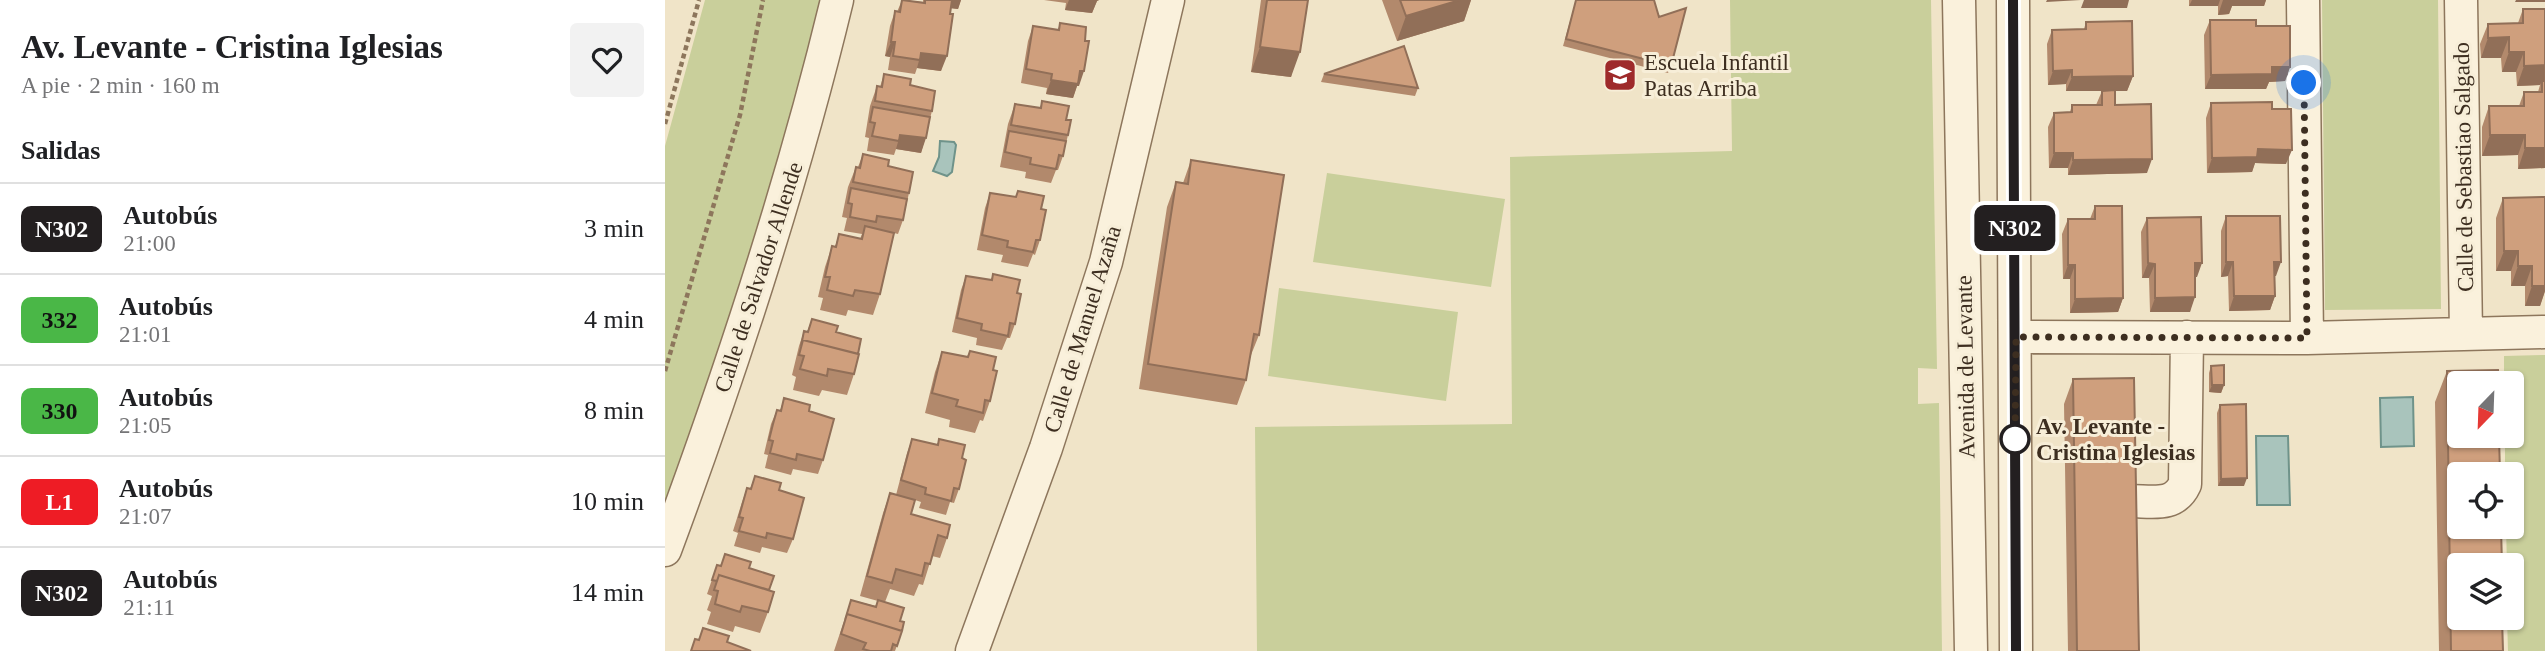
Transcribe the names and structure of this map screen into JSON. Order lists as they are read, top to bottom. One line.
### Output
{"streets":{"street":["Calle de Sebastiao Salgado","Calle de Salvador Allende","Calle de Manuel Azaña","Avenida de Levante"]},"places":{"school or university":["Escuela Infantil Patas Arriba"],"other":["Av. Levante - Cristina Iglesias"]},"lines":["bus line N302"],"north":"bottom left","page":{"heading":[["Av. Levante - Cristina Iglesias","A pie · 2 min · 160 m"],"Salidas"],"on_map":"N302","list":[{"mark":"N302","name":"Autobús","note":"21:00","value":"3 min"},{"mark":"332","name":"Autobús","note":"21:01","value":"4 min"},{"mark":"330","name":"Autobús","note":"21:05","value":"8 min"},{"mark":"L1","name":"Autobús","note":"21:07","value":"10 min"},{"mark":"N302","name":"Autobús","note":"21:11","value":"14 min"}]}}
